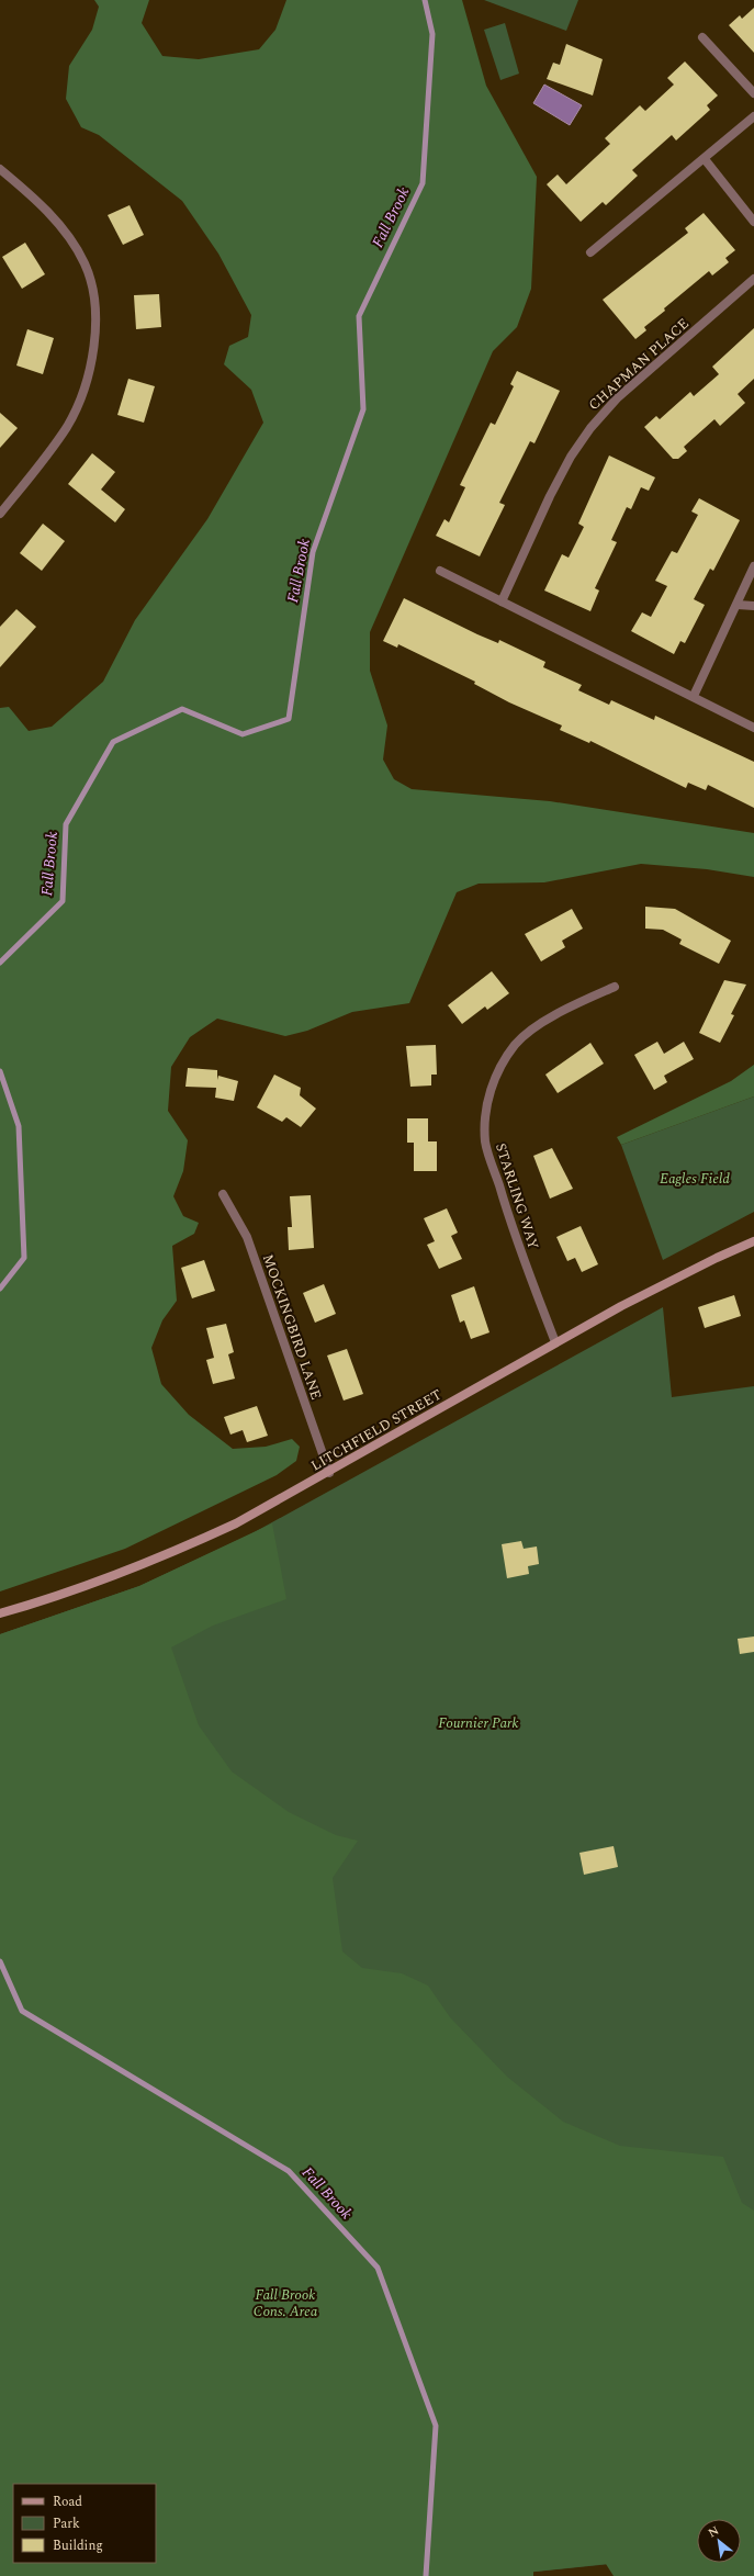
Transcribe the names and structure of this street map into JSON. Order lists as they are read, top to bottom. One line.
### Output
{"streets":{"main road":["LITCHFIELD STREET"],"street":["CHAPMAN PLACE","STARLING WAY","MOCKINGBIRD LANE"]},"crossings":[["STARLING WAY","LITCHFIELD STREET"],["MOCKINGBIRD LANE","LITCHFIELD STREET"]],"water":["Fall Brook"],"parks":["Eagles Field","Fournier Park","Fall Brook Cons. Area"],"legend":["Road","Park","Building"],"north":"top left"}
